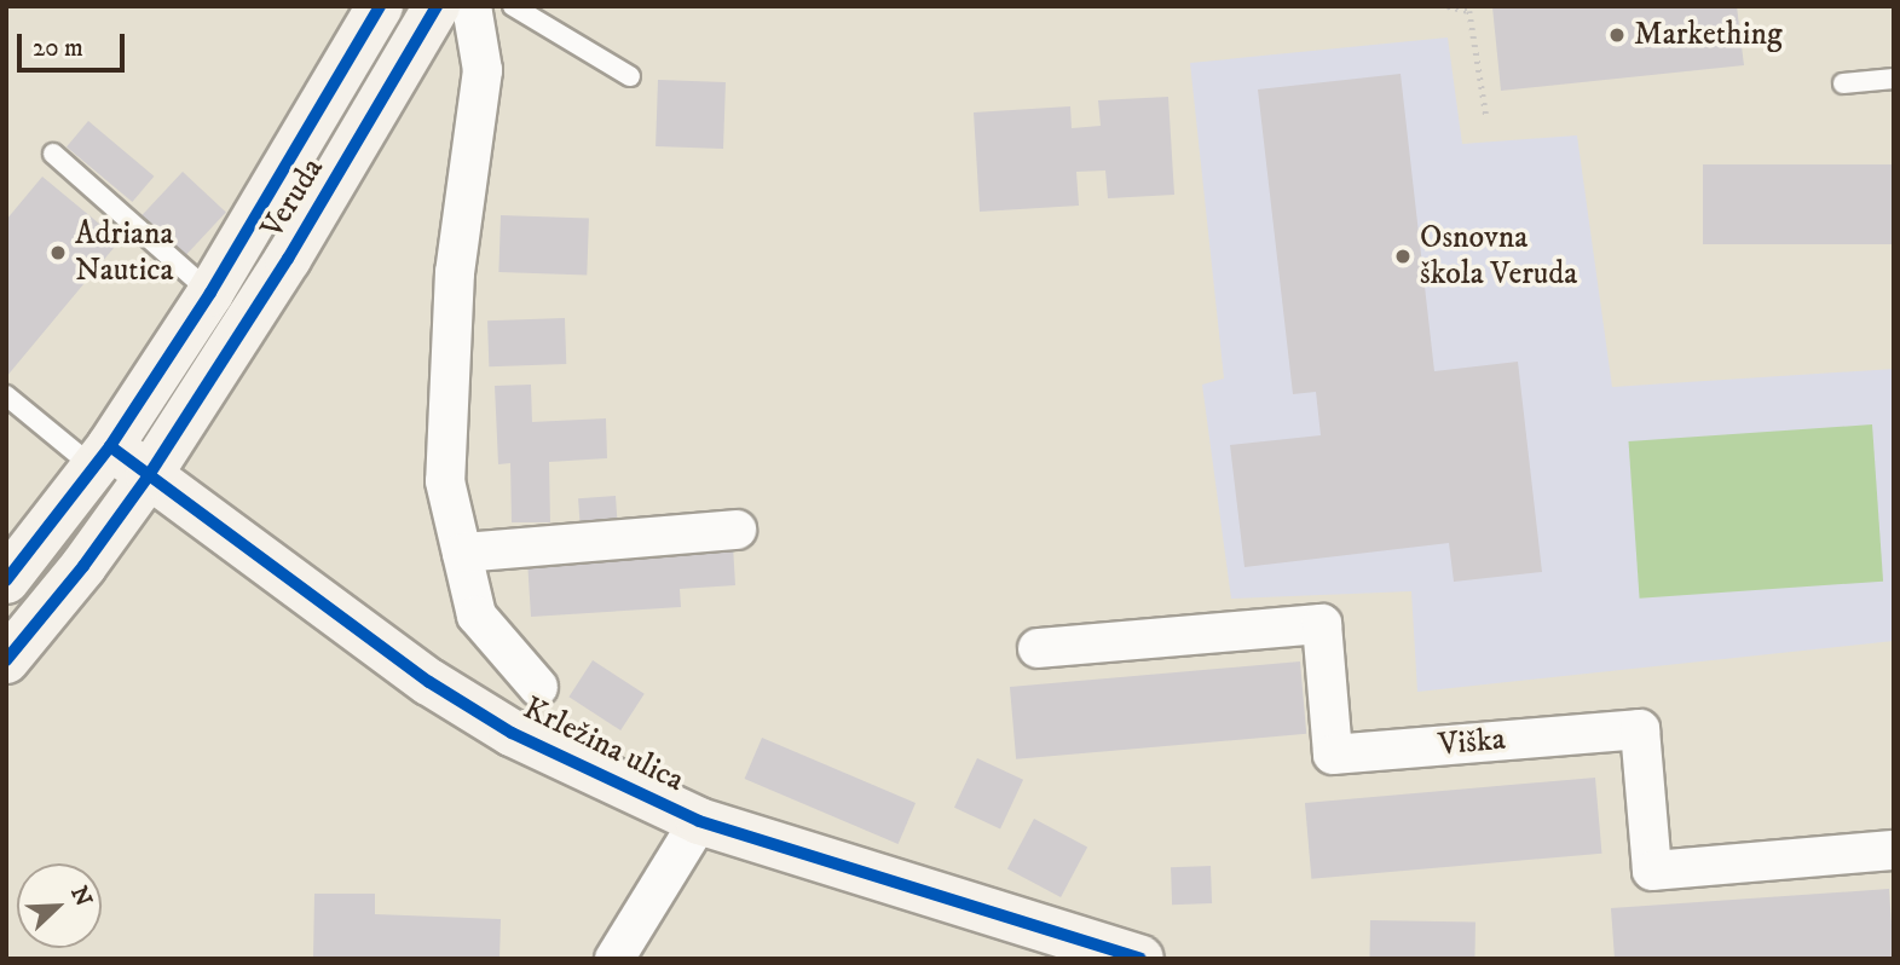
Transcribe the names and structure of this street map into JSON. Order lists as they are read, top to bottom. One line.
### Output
{"streets":{"main road":["Veruda","Krležina ulica"],"street":["Viška"]},"crossings":[["Veruda","Krležina ulica"]],"places":["Markething","Adriana Nautica","Osnovna škola Veruda"],"scale_bar":"20 m","north":"top right"}
